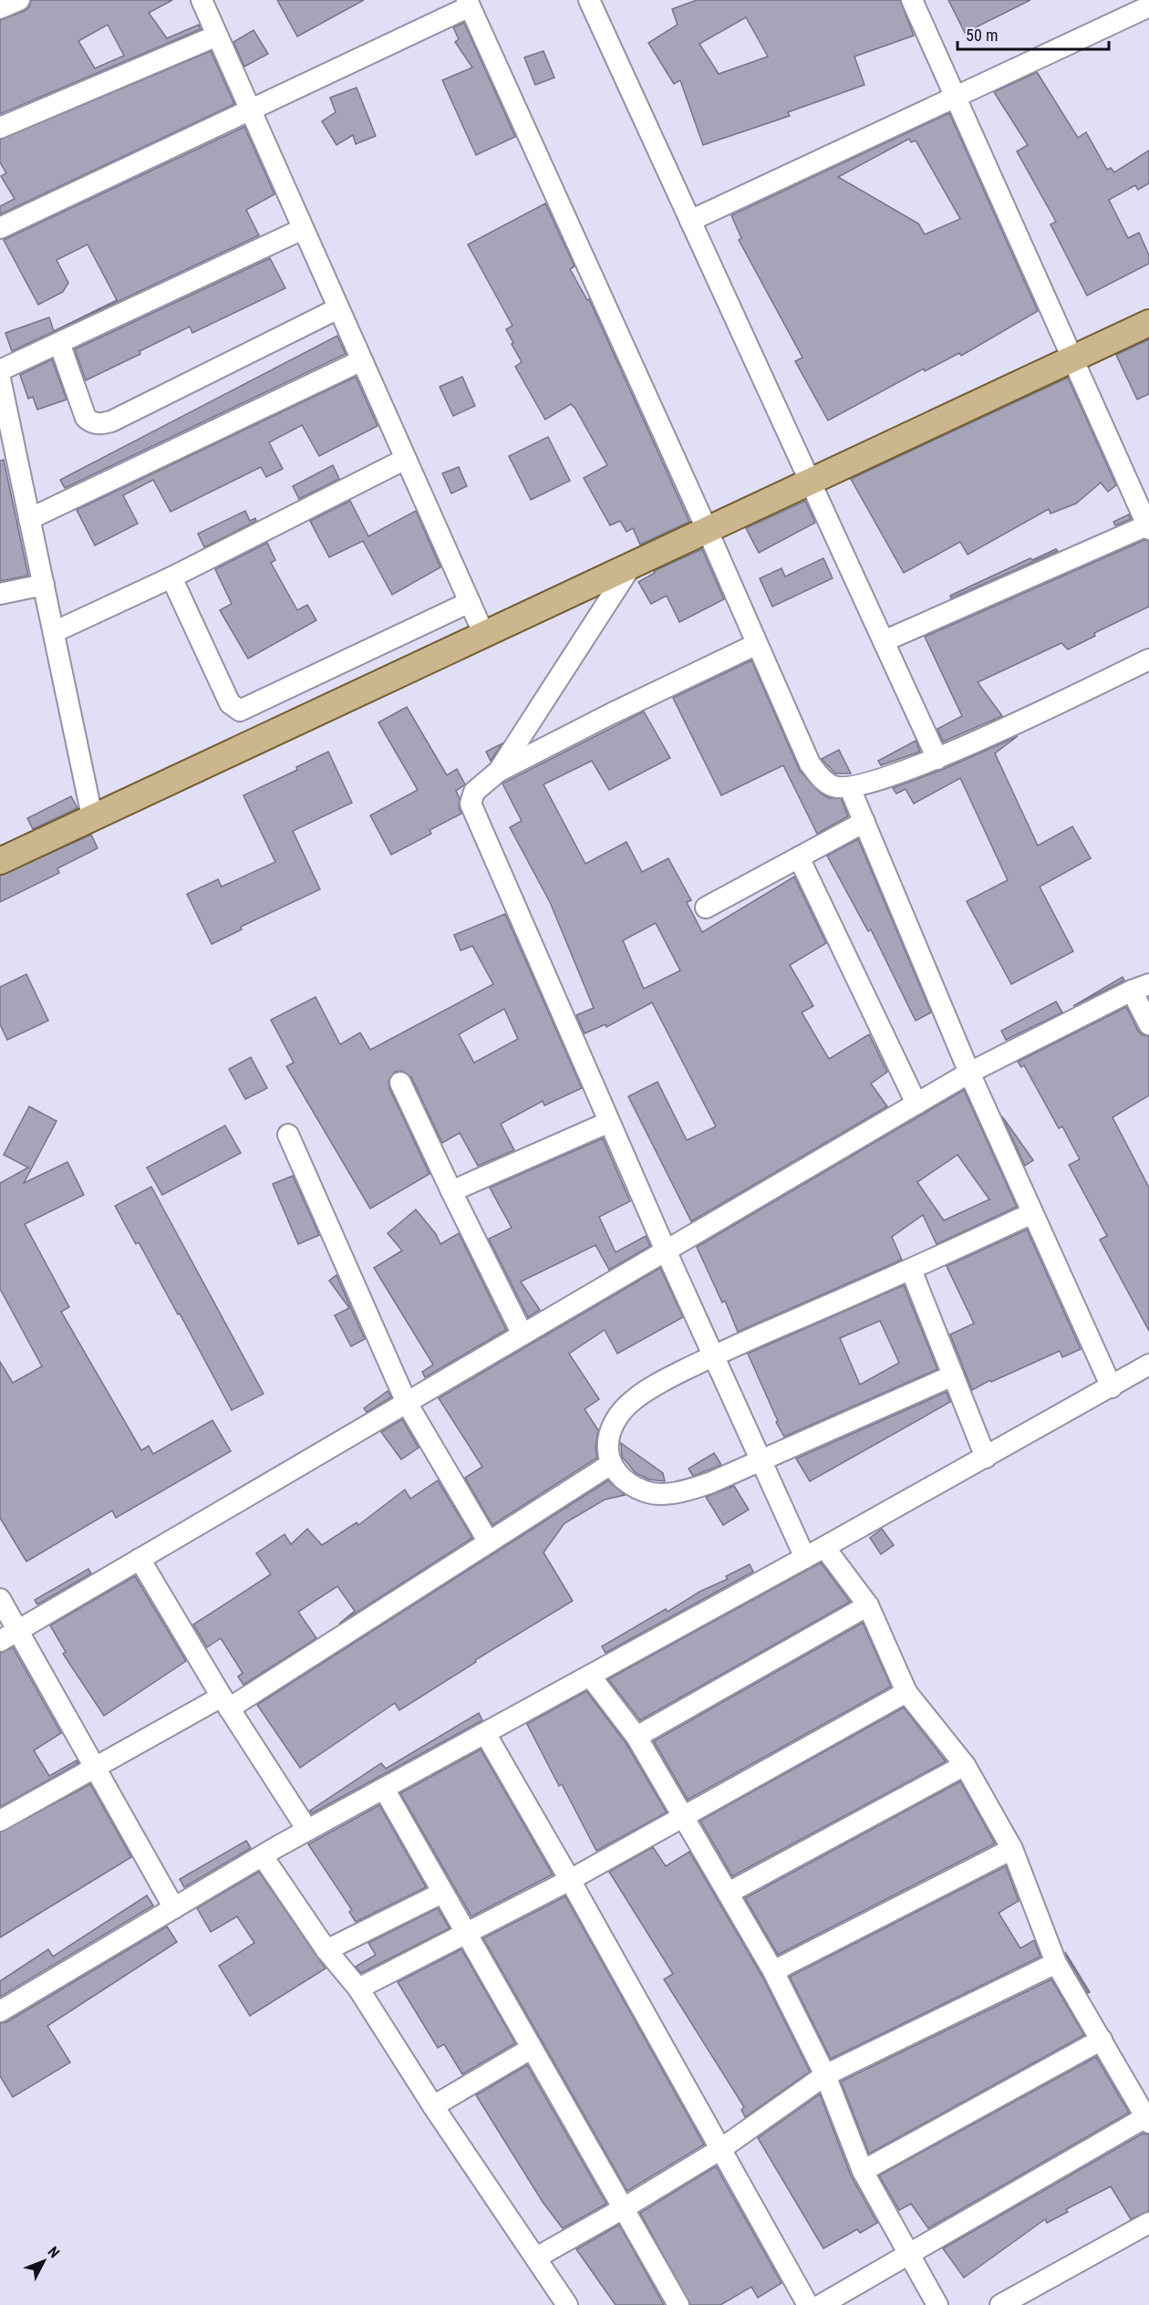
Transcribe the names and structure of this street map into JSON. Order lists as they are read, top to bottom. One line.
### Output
{"scale_bar":"50 m","north":"top right"}
